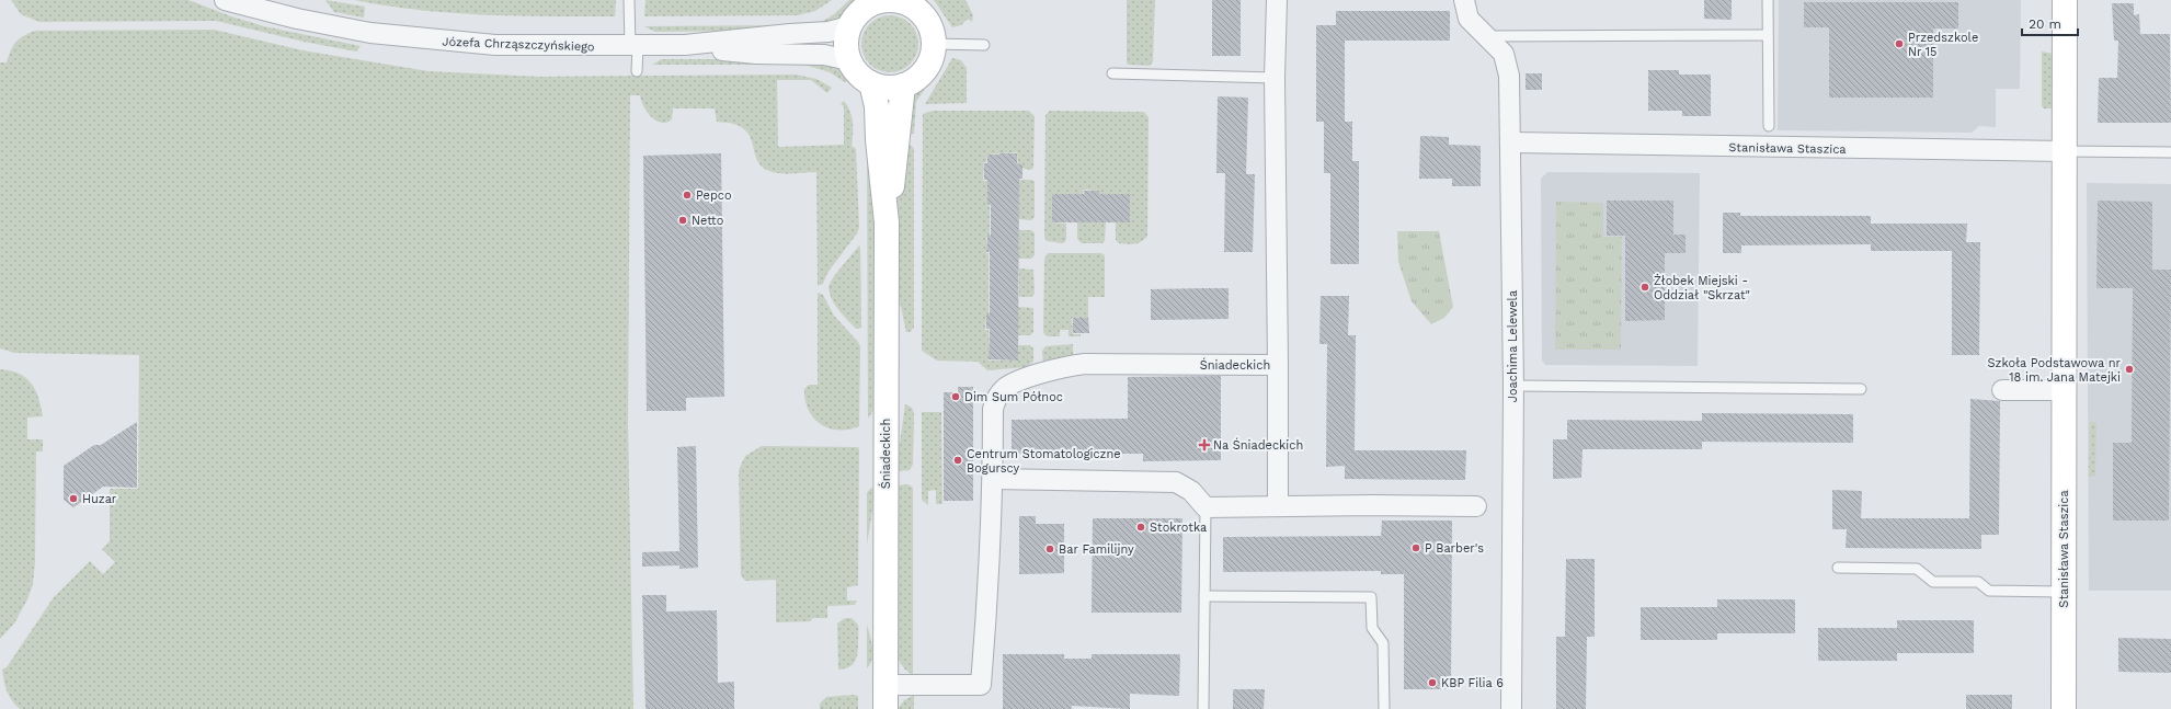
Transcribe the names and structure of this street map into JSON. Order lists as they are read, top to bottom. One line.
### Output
{"streets":{"street":["Józefa Chrząszczyńskiego","Stanisława Staszica","Joachima Lelewela","Śniadeckich"]},"crossings":[["Józefa Chrząszczyńskiego","Śniadeckich"],["Stanisława Staszica","Joachima Lelewela"]],"places":{"other":["Przedszkole Nr 15","Pepco","Netto","Żłobek Miejski - Oddział \"Skrzat\"","Szkoła Podstawowa nr 18 im. Jana Matejki","Dim Sum Północ","Centrum Stomatologiczne Bogurscy","Huzar","Stokrotka","P Barber's","Bar Familijny","KBP Filia 6"],"health":["Na Śniadeckich"]},"scale_bar":"20 m"}
